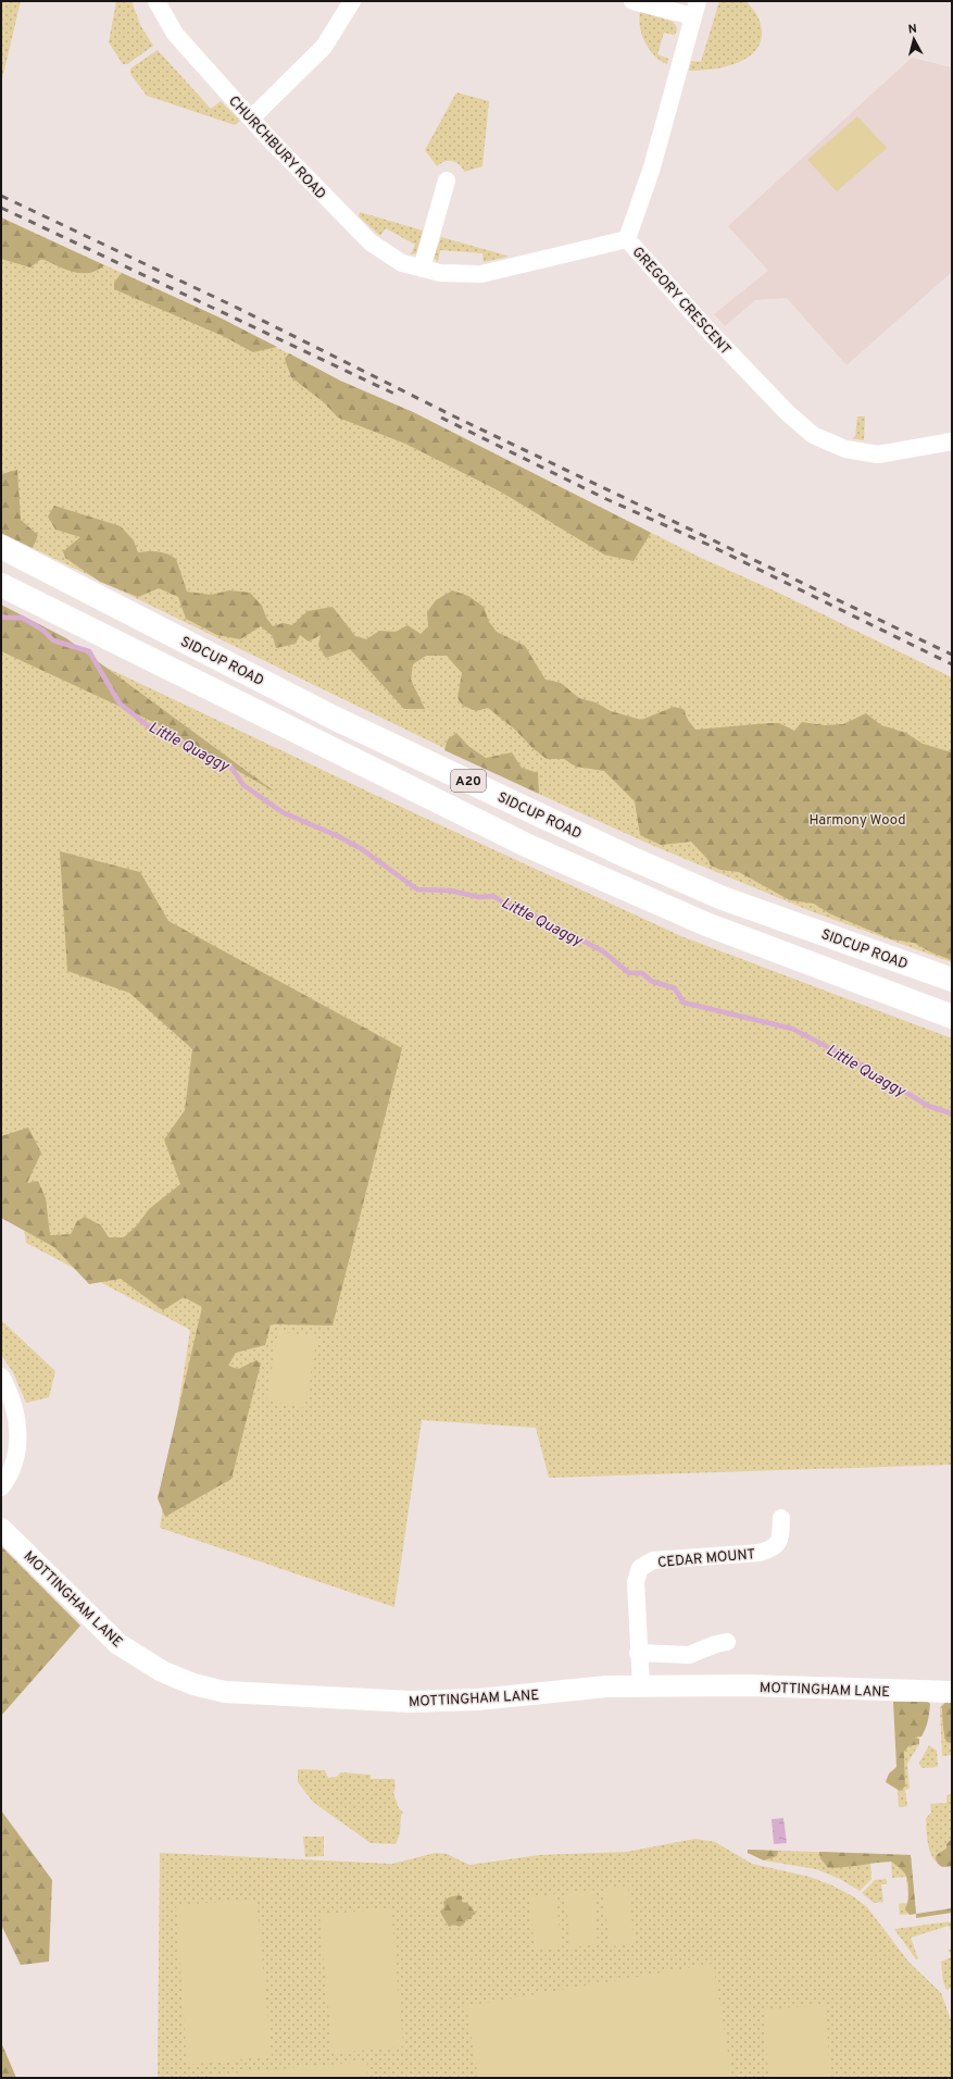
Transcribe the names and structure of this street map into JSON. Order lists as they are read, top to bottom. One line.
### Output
{"streets":{"highway":["SIDCUP ROAD","A20"],"street":["CHURCHBURY ROAD","GREGORY CRESCENT","CEDAR MOUNT","MOTTINGHAM LANE"]},"crossings":[["CHURCHBURY ROAD","GREGORY CRESCENT"],["CEDAR MOUNT","MOTTINGHAM LANE"]],"water":["Little Quaggy"],"parks":["Harmony Wood"],"north":"top"}
